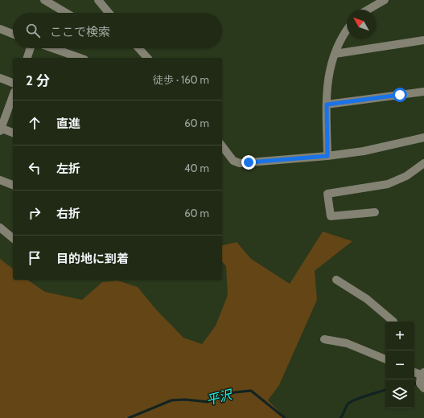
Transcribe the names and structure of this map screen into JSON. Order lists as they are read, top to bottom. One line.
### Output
{"water":["平沢"],"north":"top left","page":{"search":"ここで検索","heading":["2 分","徒歩 · 160 m"],"list":[["直進","60 m"],["左折","40 m"],["右折","60 m"],"目的地に到着"],"map_buttons":["+","−"]}}
